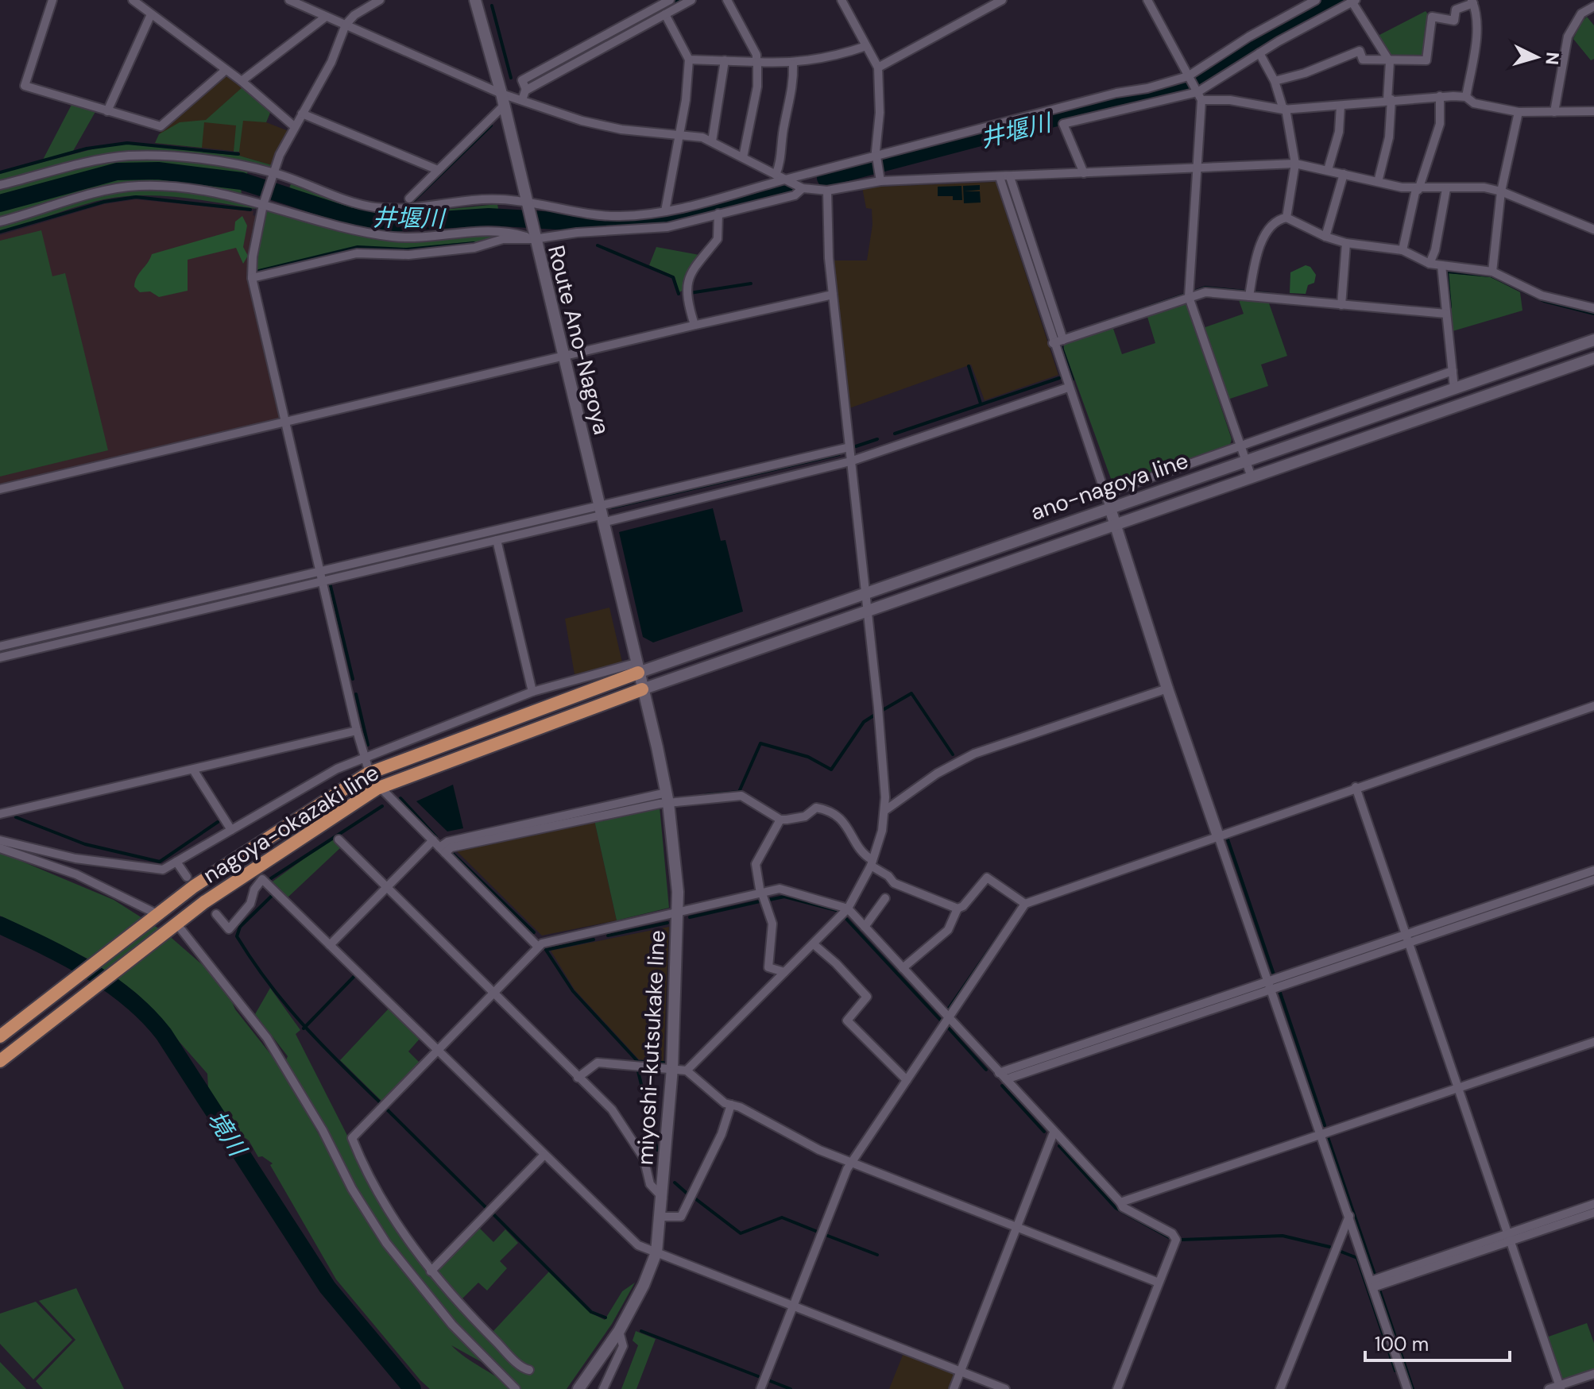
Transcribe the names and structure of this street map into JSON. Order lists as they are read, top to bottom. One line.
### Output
{"streets":{"main road":["Route Ano-Nagoya","ano-nagoya line","nagoya-okazaki line","miyoshi-kutsukake line"]},"crossings":[["Route Ano-Nagoya","ano-nagoya line"],["Route Ano-Nagoya","nagoya-okazaki line"],["Route Ano-Nagoya","miyoshi-kutsukake line"],["ano-nagoya line","nagoya-okazaki line"],["ano-nagoya line","miyoshi-kutsukake line"],["nagoya-okazaki line","miyoshi-kutsukake line"]],"water":["井堰川","境川"],"scale_bar":"100 m","north":"right"}
